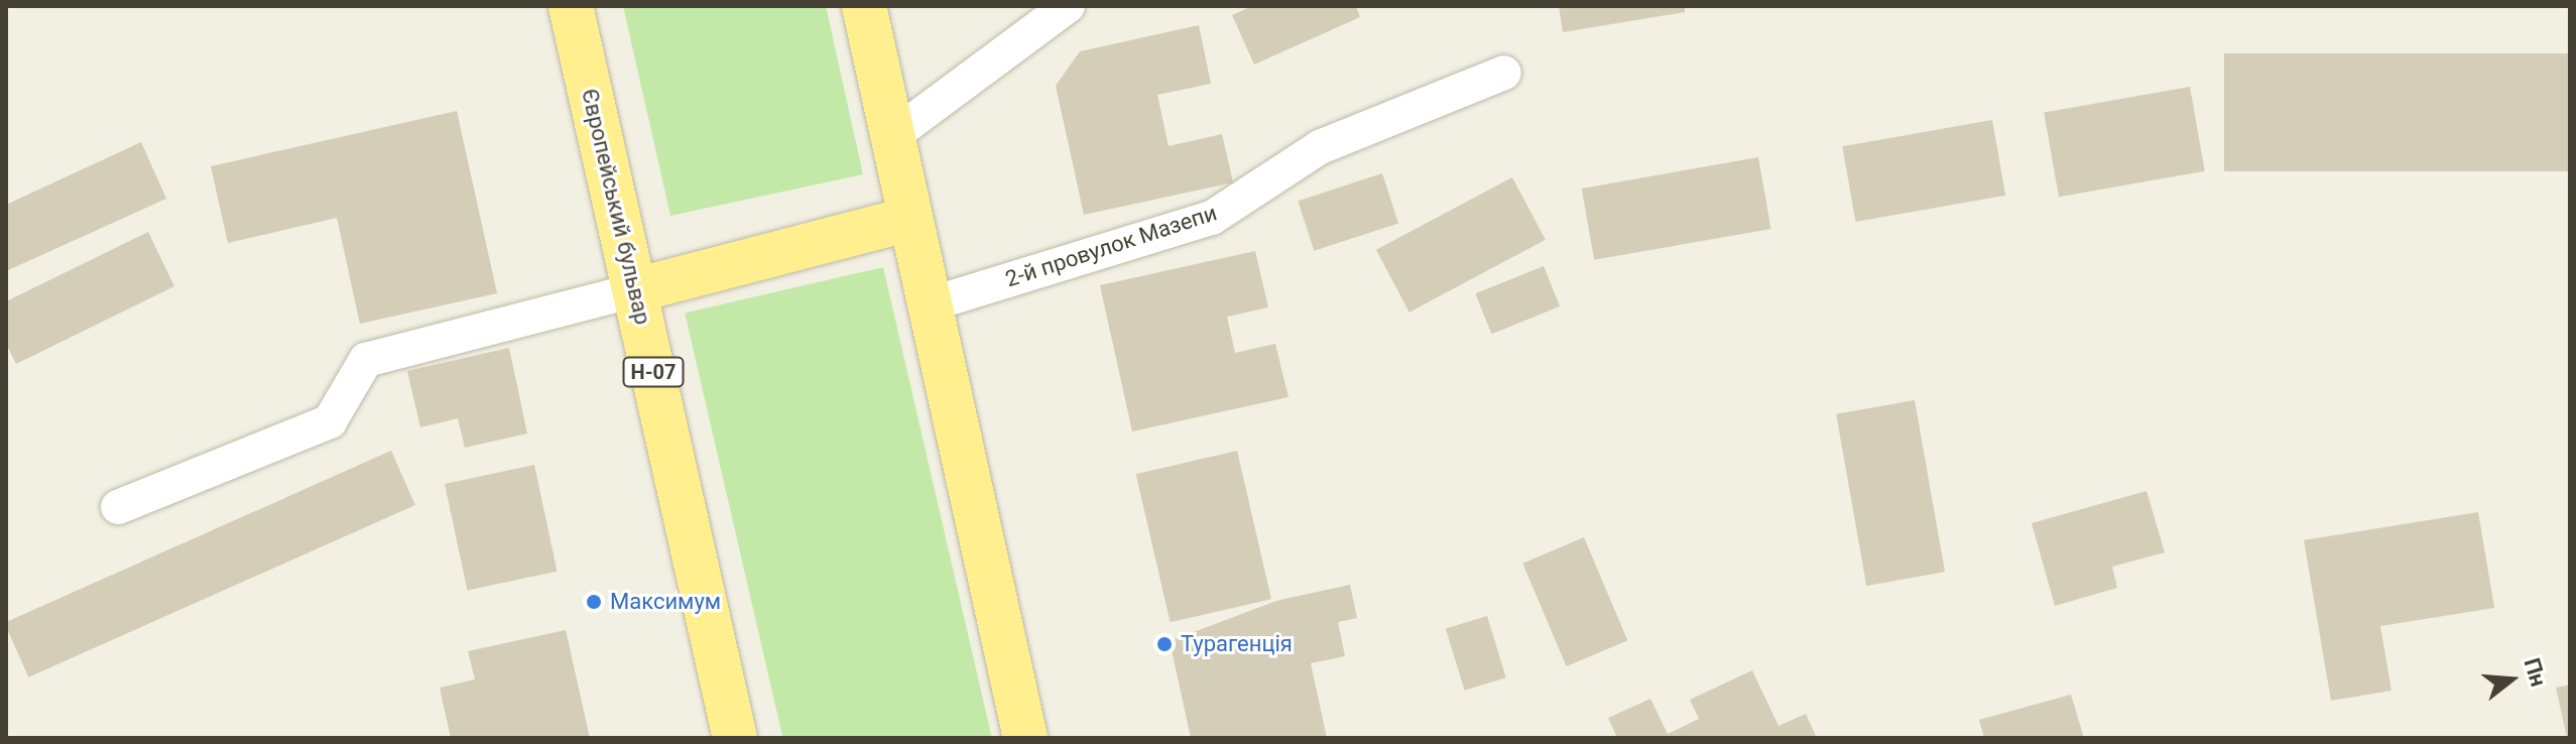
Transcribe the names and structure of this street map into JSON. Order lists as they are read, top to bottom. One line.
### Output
{"streets":{"main road":["Європейський бульвар","Н-07"],"lane":["2-й провулок Мазепи"]},"places":["Максимум","Турагенція"],"north":"right"}
